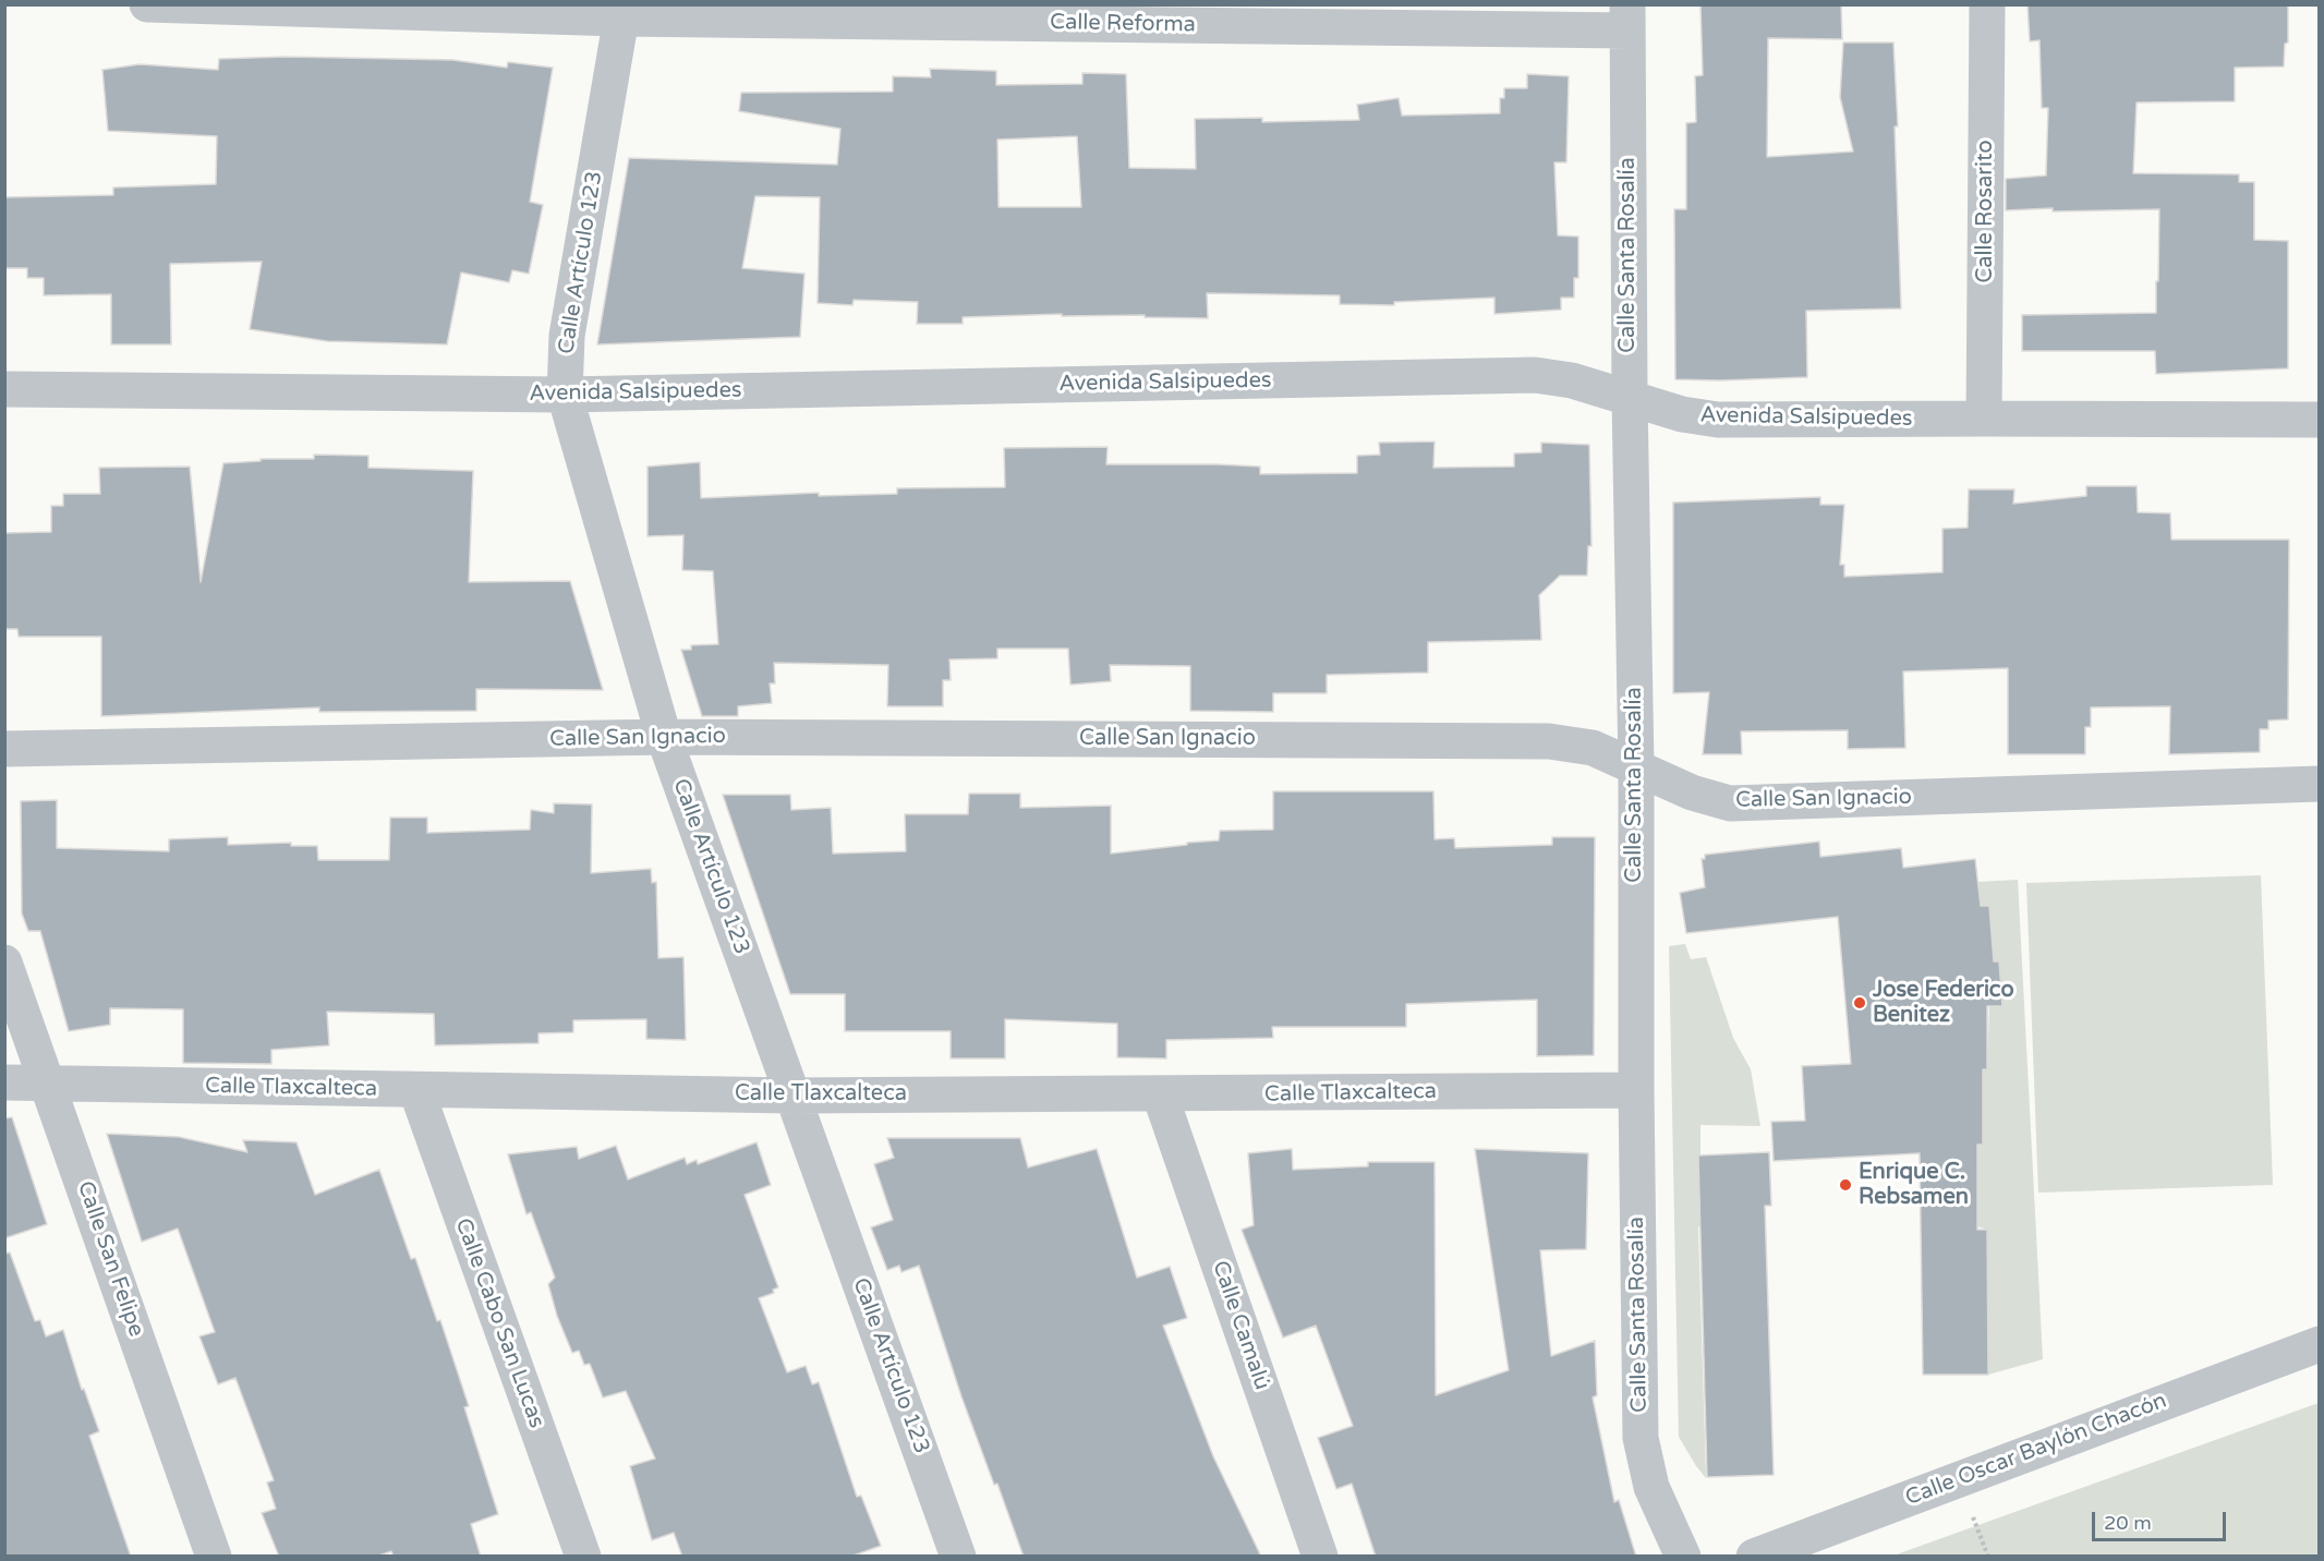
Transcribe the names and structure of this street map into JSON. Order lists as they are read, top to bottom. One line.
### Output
{"streets":{"street":["Calle Reforma","Calle Rosarito","Calle Santa Rosalía","Calle Artículo 123","Avenida Salsipuedes","Calle San Ignacio","Calle Tlaxcalteca","Calle San Felipe","Calle Cabo San Lucas","Calle Camalú","Calle Oscar Baylón Chacón"]},"crossings":[["Calle Reforma","Calle Santa Rosalía"],["Calle Reforma","Calle Artículo 123"],["Calle Rosarito","Avenida Salsipuedes"],["Calle Santa Rosalía","Avenida Salsipuedes"],["Calle Santa Rosalía","Calle San Ignacio"],["Calle Santa Rosalía","Calle Tlaxcalteca"],["Calle Artículo 123","Avenida Salsipuedes"],["Calle Artículo 123","Calle San Ignacio"],["Calle Artículo 123","Calle Tlaxcalteca"],["Calle Tlaxcalteca","Calle San Felipe"],["Calle Tlaxcalteca","Calle Cabo San Lucas"],["Calle Tlaxcalteca","Calle Camalú"]],"places":["Jose Federico Benitez","Enrique C. Rebsamen"],"scale_bar":"20 m"}
